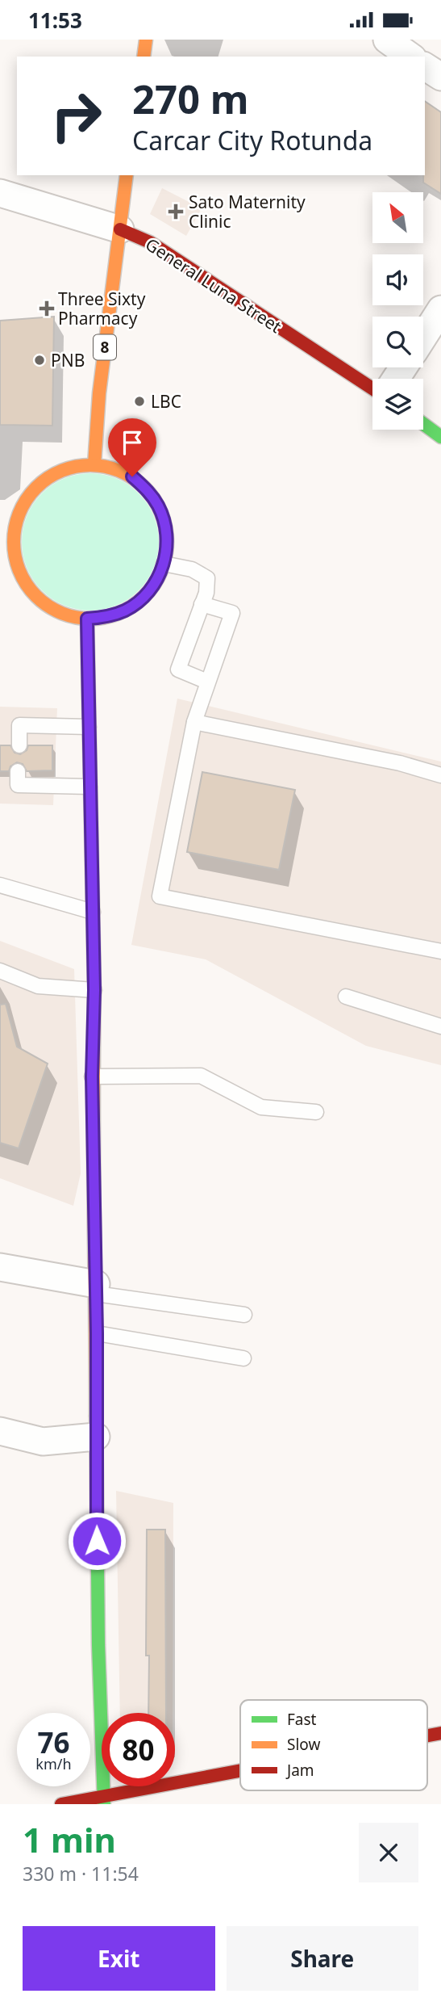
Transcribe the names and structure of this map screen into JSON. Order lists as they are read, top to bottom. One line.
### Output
{"streets":{"main road":["General Luna Street","8"]},"crossings":[["General Luna Street","8"]],"places":{"health":["Sato Maternity Clinic","Three Sixty Pharmacy"],"other":["PNB","LBC"]},"legend":["Fast","Slow","Jam"],"north":"top left","page":{"status":"11:53","turn":["270 m","Carcar City Rotunda"],"speed":"76 km/h","limit":"80","heading":["1 min","330 m · 11:54"],"buttons":["Exit","Share"]}}
